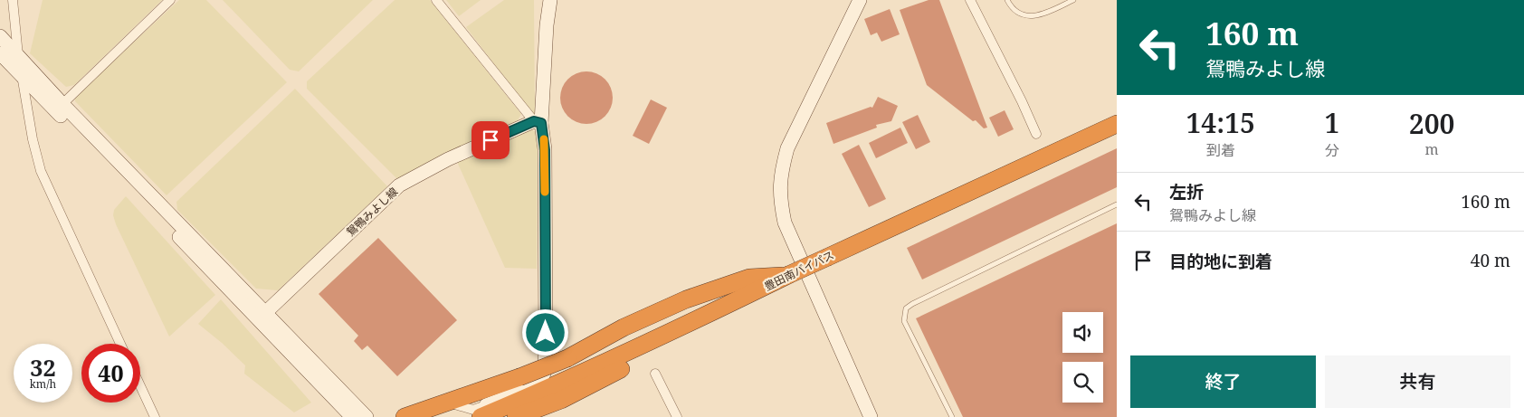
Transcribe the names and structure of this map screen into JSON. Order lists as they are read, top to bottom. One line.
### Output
{"streets":{"highway":["豊田南バイパス"],"street":["鴛鴨みよし線"]},"page":{"turn":["160 m","鴛鴨みよし線"],"eta":["14:15","到着","1","分","200","m"],"list":[{"name":"左折","note":"鴛鴨みよし線","value":"160 m"},{"name":"目的地に到着","value":"40 m"}],"speed":"32 km/h","limit":"40","buttons":["終了","共有"]}}
